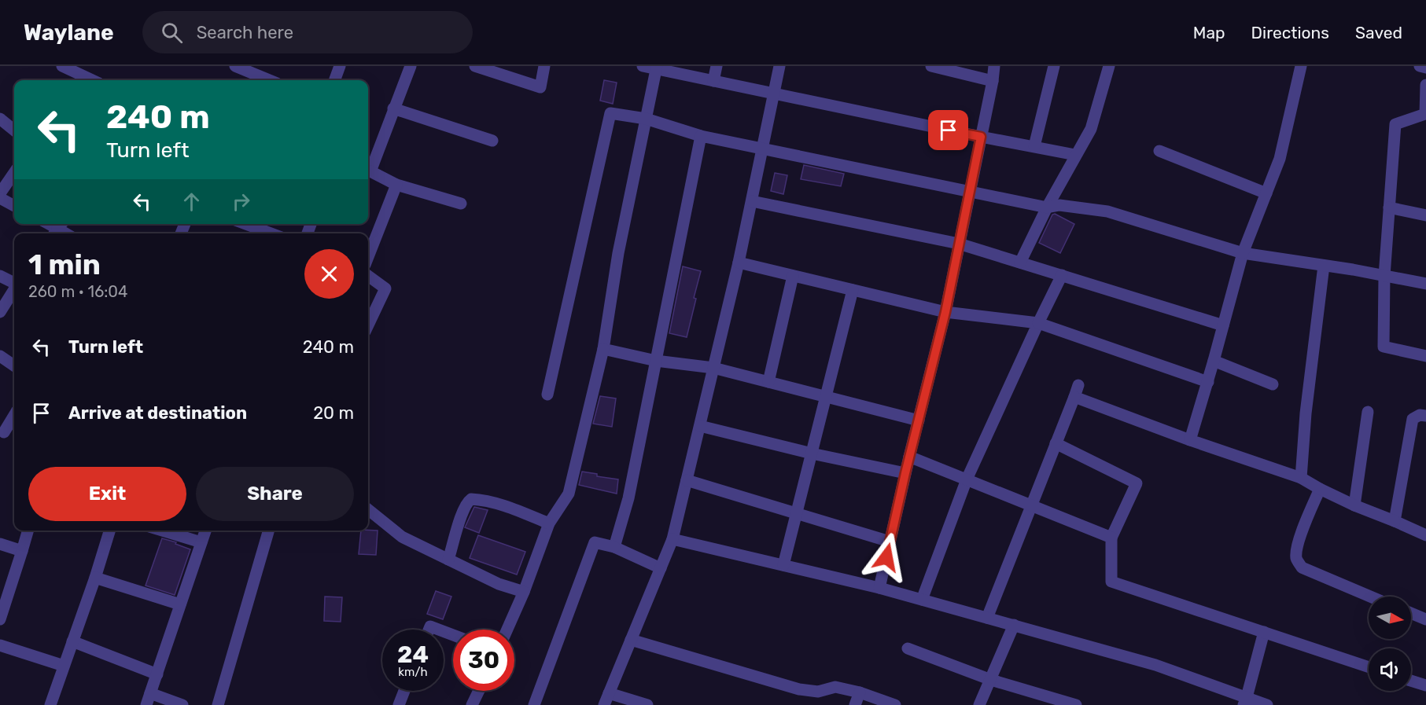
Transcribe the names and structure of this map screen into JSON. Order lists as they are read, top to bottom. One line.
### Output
{"north":"right","page":{"header":"Waylane","search":"Search here","nav":["Map","Directions","Saved"],"turn":["240 m","Turn left"],"heading":["1 min","260 m · 16:04"],"list":[{"name":"Turn left","value":"240 m"},{"name":"Arrive at destination","value":"20 m"}],"buttons":["Exit","Share"],"speed":"24 km/h","limit":"30"}}
